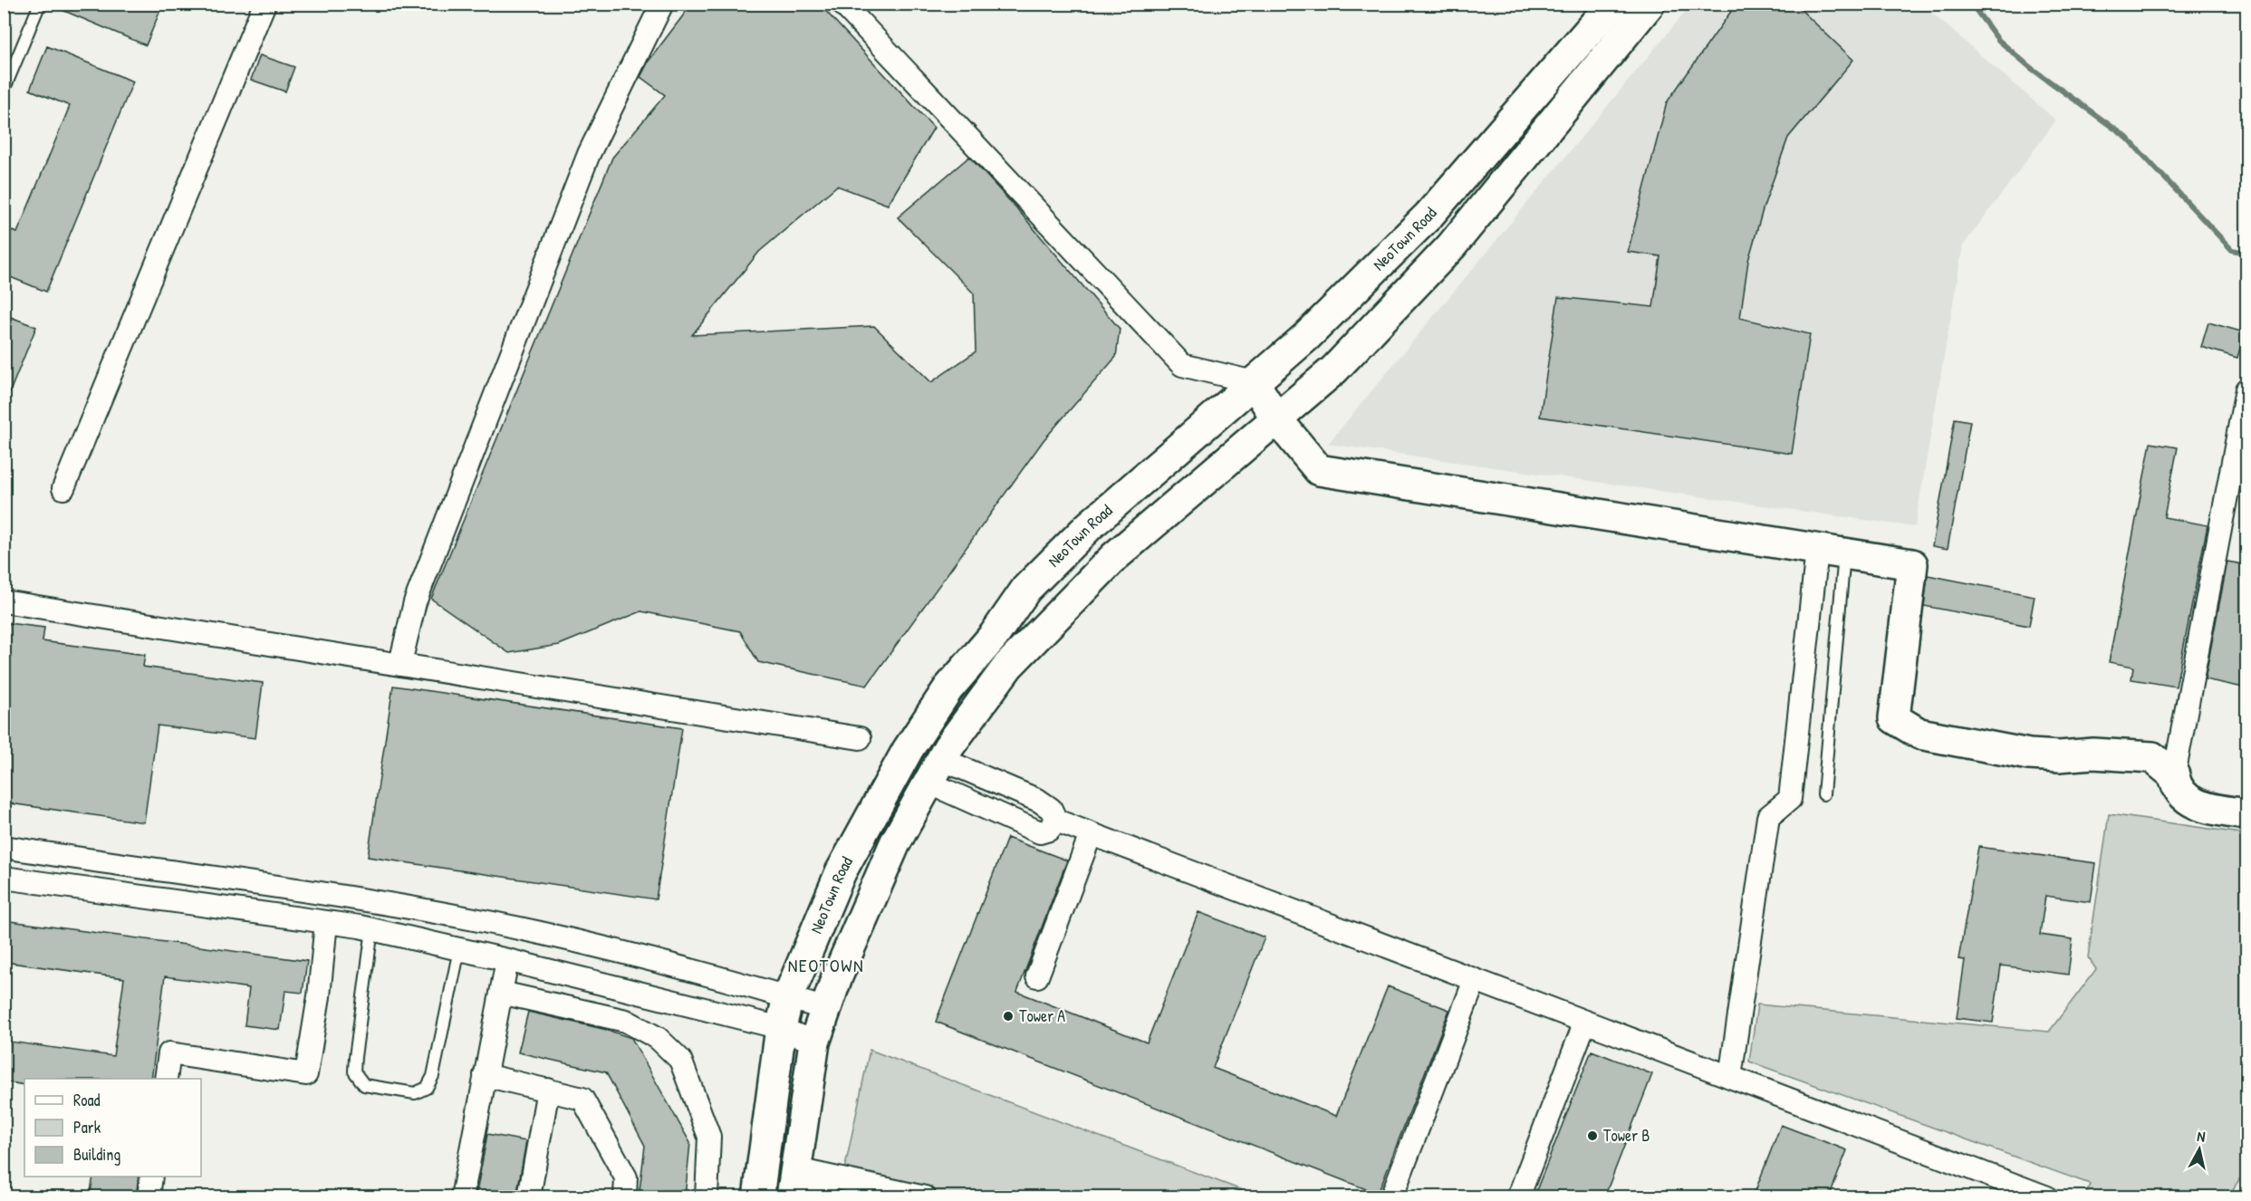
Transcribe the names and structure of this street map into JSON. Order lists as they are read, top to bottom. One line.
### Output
{"streets":{"street":["NeoTown Road"]},"districts":["NEOTOWN"],"places":["Tower A","Tower B"],"legend":["Road","Park","Building"],"north":"top"}
